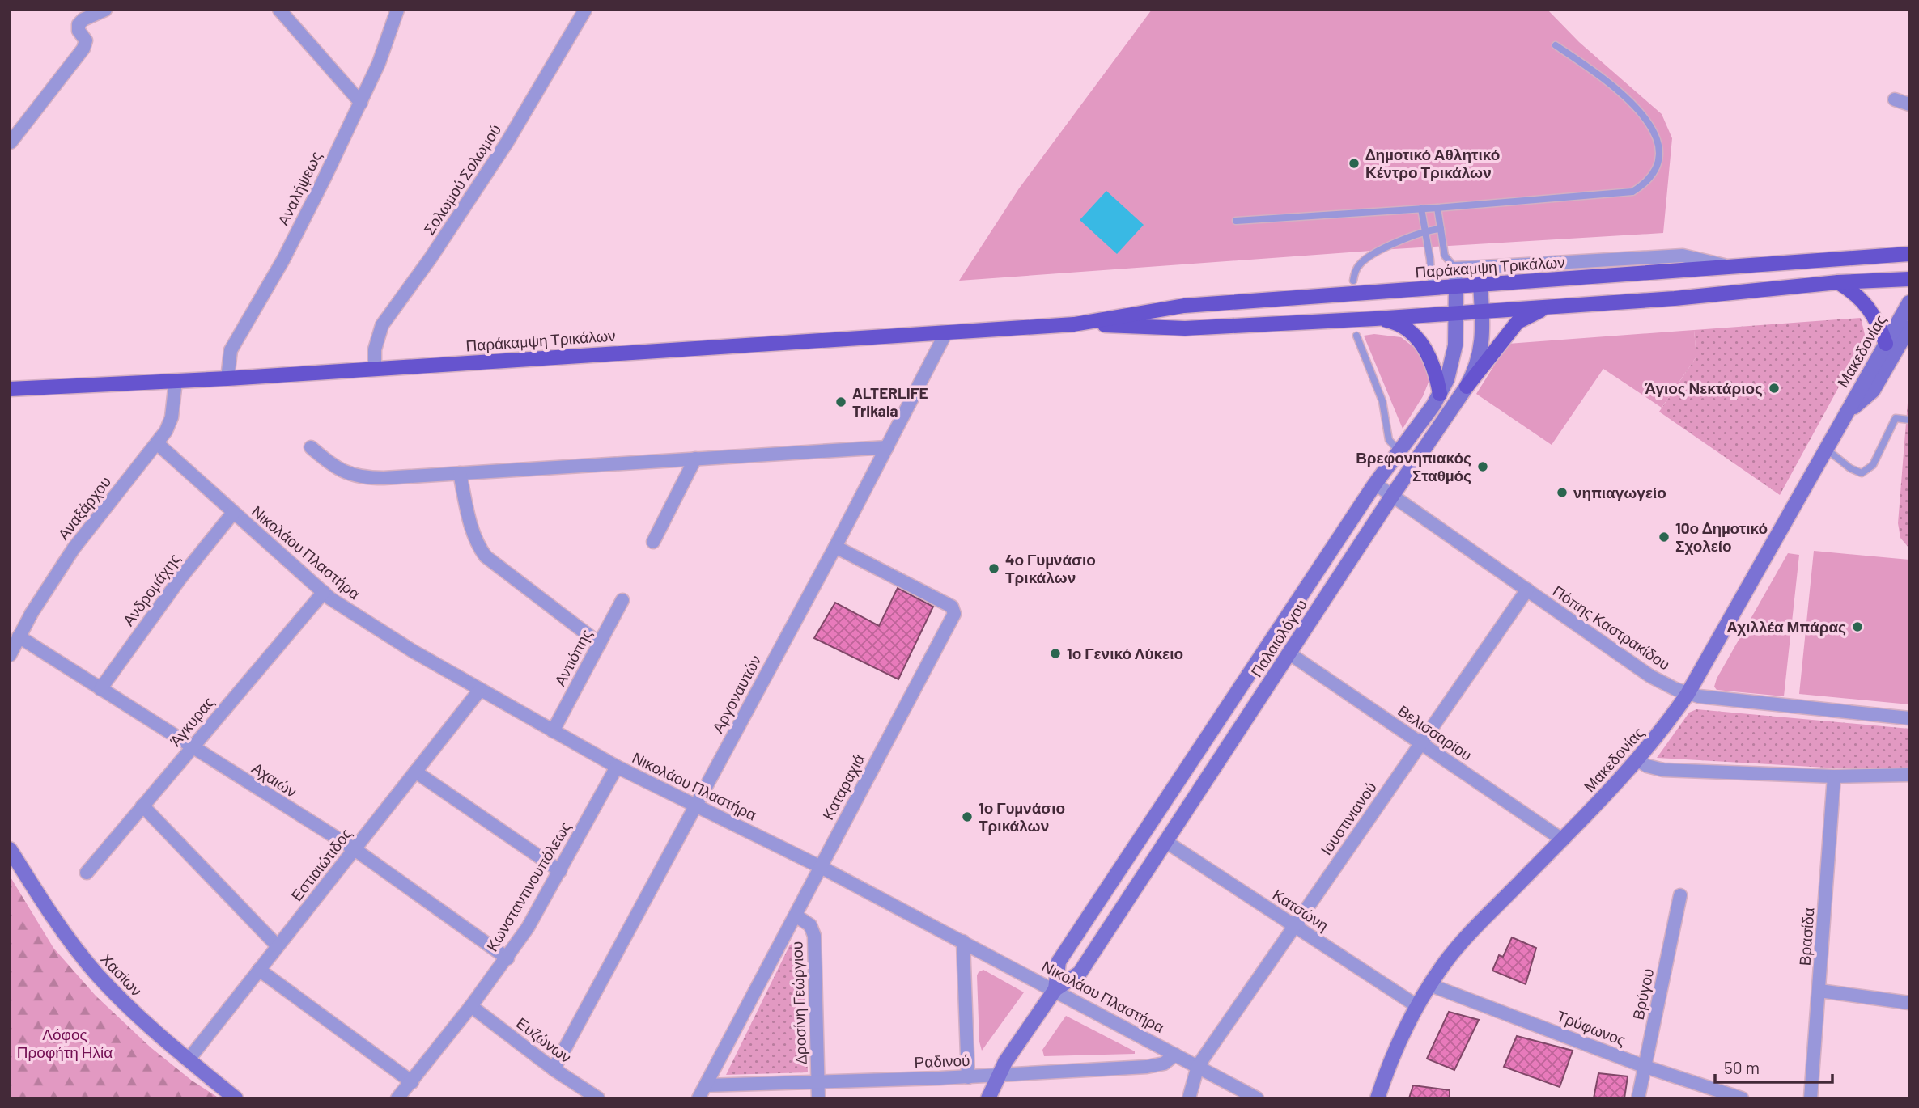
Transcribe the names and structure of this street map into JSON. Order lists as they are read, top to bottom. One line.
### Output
{"streets":{"main road":["Παράκαμψη Τρικάλων","Μακεδονίας","Παλαιολόγου","Χασίων"],"street":["Σολωμού Σολωμού","Αναλήψεως","Αναξάρχου","Νικολάου Πλαστήρα","Ανδρομάχης","Πόπης Καστρακίδου","Αντιόπης","Αργοναυτών","Άγκυρας","Βελισσαρίου","Αχαιών","Καταραχιά","Ιουστινιανού","Εστιαιώτιδος","Κωνσταντινουπόλεως","Κατσώνη","Βρασίδα","Βρύγου","Δροσίνη Γεώργιου","Τρύφωνος","Ευζώνων","Ραδινού"]},"crossings":[["Σολωμού Σολωμού","Παράκαμψη Τρικάλων"],["Αναλήψεως","Παράκαμψη Τρικάλων"],["Παράκαμψη Τρικάλων","Αναξάρχου"],["Παράκαμψη Τρικάλων","Παλαιολόγου"],["Παράκαμψη Τρικάλων","Αργοναυτών"],["Μακεδονίας","Πόπης Καστρακίδου"],["Μακεδονίας","Βελισσαρίου"],["Μακεδονίας","Κατσώνη"],["Μακεδονίας","Τρύφωνος"],["Αναξάρχου","Νικολάου Πλαστήρα"],["Αναξάρχου","Αχαιών"],["Νικολάου Πλαστήρα","Ανδρομάχης"],["Νικολάου Πλαστήρα","Παλαιολόγου"],["Νικολάου Πλαστήρα","Αντιόπης"],["Νικολάου Πλαστήρα","Αργοναυτών"],["Νικολάου Πλαστήρα","Άγκυρας"],["Νικολάου Πλαστήρα","Καταραχιά"],["Νικολάου Πλαστήρα","Ιουστινιανού"],["Νικολάου Πλαστήρα","Εστιαιώτιδος"],["Νικολάου Πλαστήρα","Κωνσταντινουπόλεως"],["Νικολάου Πλαστήρα","Ραδινού"],["Ανδρομάχης","Αχαιών"],["Πόπης Καστρακίδου","Παλαιολόγου"],["Πόπης Καστρακίδου","Ιουστινιανού"],["Παλαιολόγου","Βελισσαρίου"],["Παλαιολόγου","Κατσώνη"],["Παλαιολόγου","Ραδινού"],["Αργοναυτών","Καταραχιά"],["Αργοναυτών","Ευζώνων"],["Άγκυρας","Αχαιών"],["Βελισσαρίου","Ιουστινιανού"],["Αχαιών","Εστιαιώτιδος"],["Αχαιών","Κωνσταντινουπόλεως"],["Καταραχιά","Δροσίνη Γεώργιου"],["Καταραχιά","Ραδινού"],["Ιουστινιανού","Κατσώνη"],["Εστιαιώτιδος","Χασίων"],["Κωνσταντινουπόλεως","Ευζώνων"],["Βρύγου","Τρύφωνος"],["Δροσίνη Γεώργιου","Ραδινού"]],"parks":["Λόφος Προφήτη Ηλία"],"places":["Δημοτικό Αθλητικό Κέντρο Τρικάλων","Άγιος Νεκτάριος","ALTERLIFE Trikala","Βρεφονηπιακός Σταθμός","νηπιαγωγείο","10ο Δημοτικό Σχολείο","4ο Γυμνάσιο Τρικάλων","Αχιλλέα Μπάρας","1ο Γενικό Λύκειο","1ο Γυμνάσιο Τρικάλων"],"scale_bar":"50 m"}
